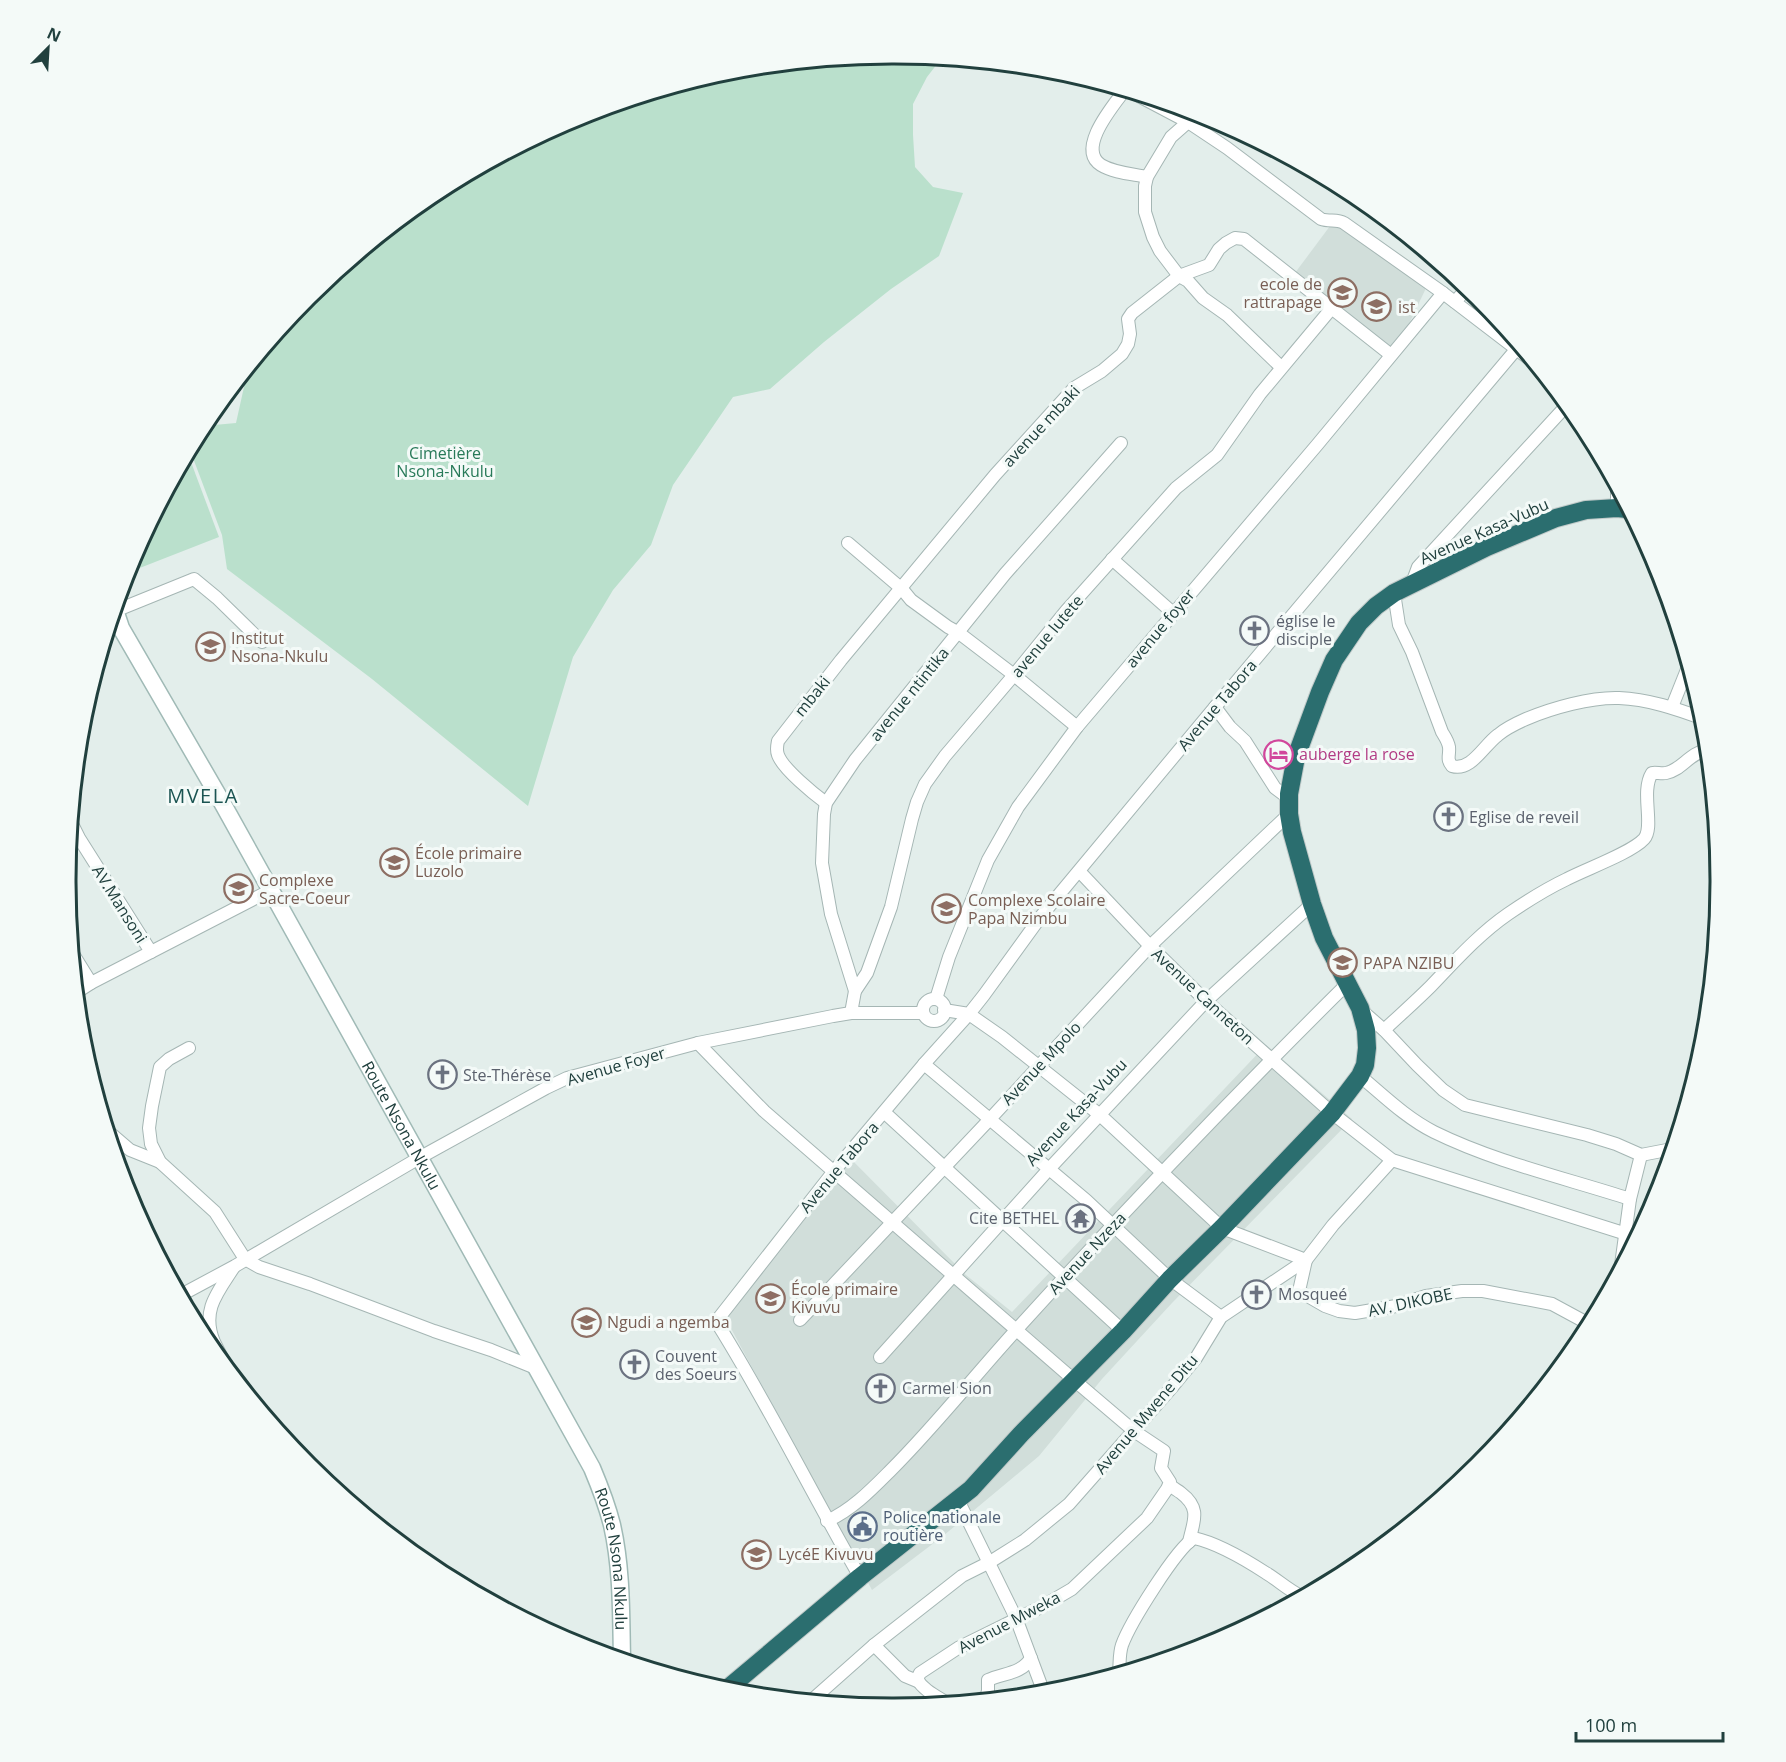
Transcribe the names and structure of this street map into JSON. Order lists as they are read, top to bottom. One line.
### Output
{"streets":{"highway":["Avenue Kasa-Vubu"],"street":["avenue mbaki","avenue foyer","avenue lutete","avenue ntintika","mbaki","Avenue Tabora","AV.Mansoni","Avenue Canneton","Avenue Mpolo","Avenue Foyer","Route Nsona Nkulu","Avenue Nzeza","AV. DIKOBE","Avenue Mwene Ditu","Avenue Mweka"]},"crossings":[["avenue mbaki","avenue lutete"],["avenue mbaki","mbaki"],["Avenue Kasa-Vubu","Avenue Canneton"],["Avenue Kasa-Vubu","Avenue Mpolo"],["Avenue Kasa-Vubu","Avenue Nzeza"],["avenue foyer","Avenue Foyer"],["avenue lutete","avenue ntintika"],["avenue lutete","Avenue Foyer"],["avenue ntintika","mbaki"],["Avenue Tabora","Avenue Canneton"],["Avenue Tabora","Avenue Nzeza"],["AV.Mansoni","Route Nsona Nkulu"],["Avenue Canneton","Avenue Mpolo"],["Avenue Canneton","Avenue Nzeza"],["Avenue Foyer","Route Nsona Nkulu"]],"districts":["MVELA"],"parks":["Cimetière Nsona-Nkulu"],"places":{"school or university":["ecole de rattrapage","ist","Institut Nsona-Nkulu","École primaire Luzolo","Complexe Sacre-Coeur","Complexe Scolaire Papa Nzimbu","PAPA NZIBU","École primaire Kivuvu","Ngudi a ngemba","LycéE Kivuvu"],"church":["église le disciple","Eglise de reveil","Ste-Thérèse","Mosqueé","Couvent des Soeurs","Carmel Sion"],"hotel":["auberge la rose"],"temple":["Cite BETHEL"],"public building":["Police nationale routière"]},"scale_bar":"100 m","north":"top right"}
